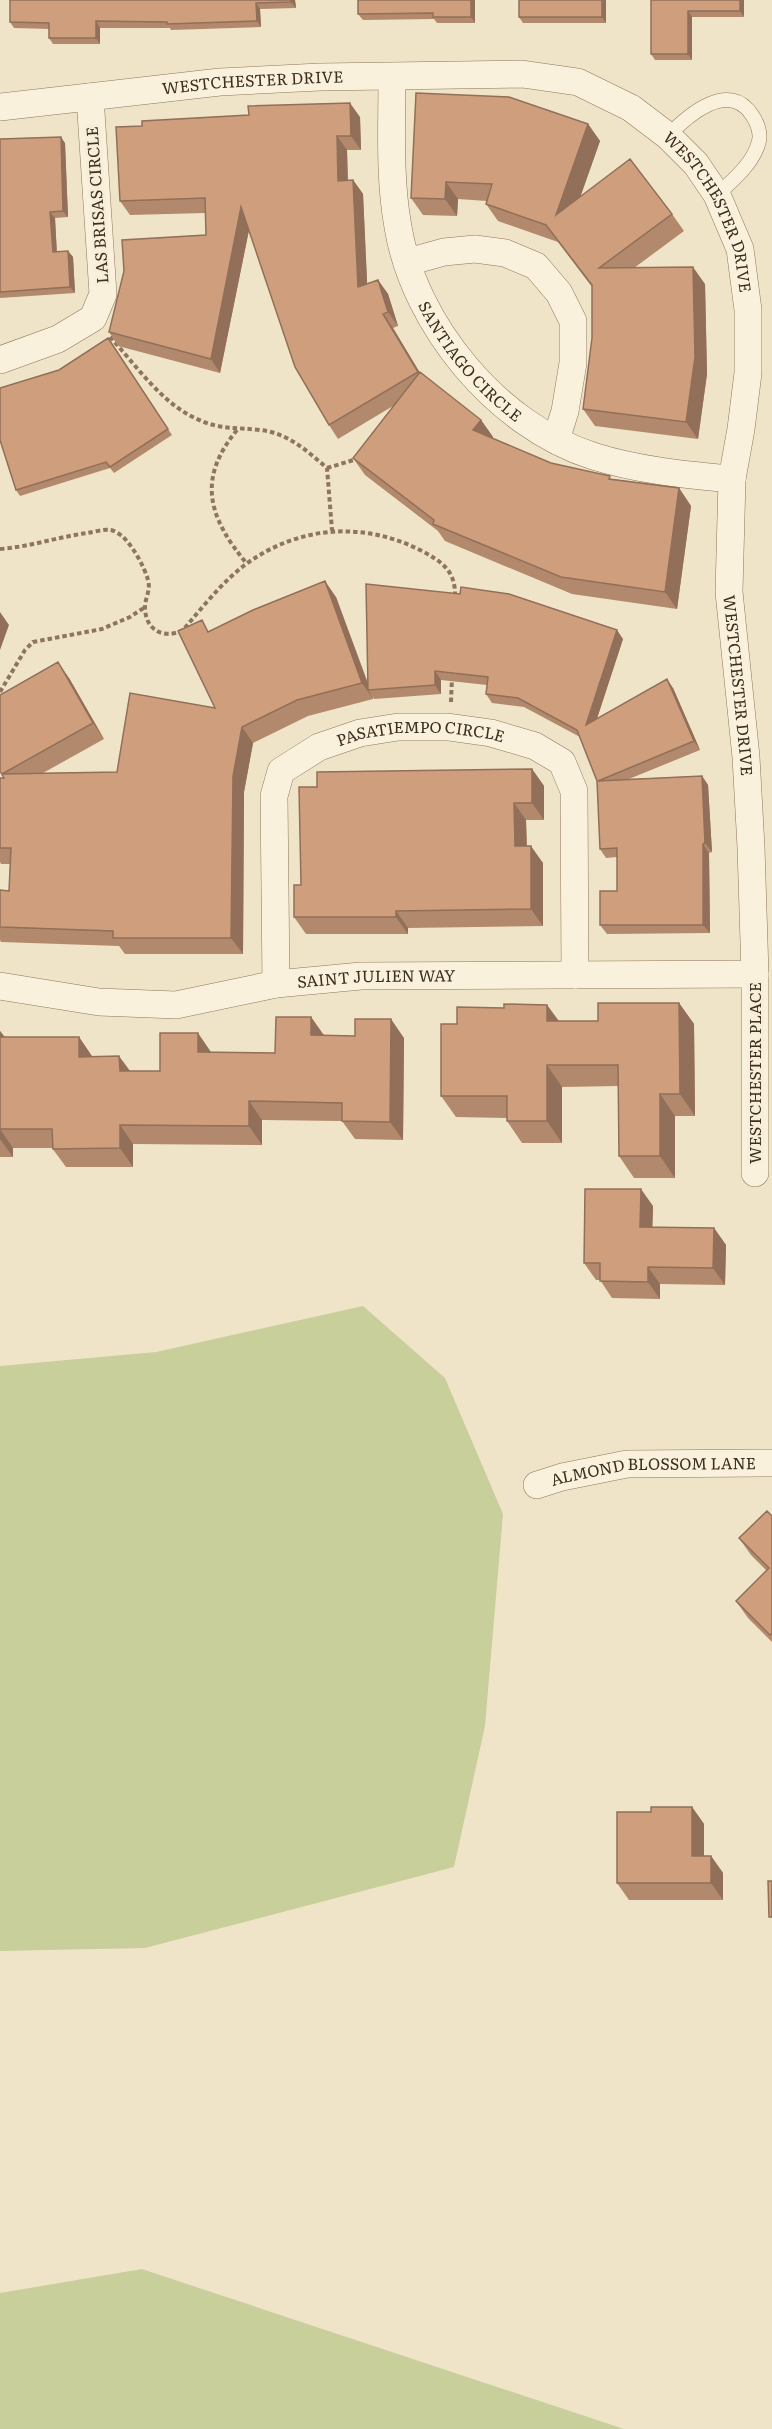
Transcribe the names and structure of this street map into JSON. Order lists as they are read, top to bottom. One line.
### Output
{"streets":{"street":["WESTCHESTER DRIVE","LAS BRISAS CIRCLE","SANTIAGO CIRCLE","PASATIEMPO CIRCLE","SAINT JULIEN WAY","WESTCHESTER PLACE","ALMOND BLOSSOM LANE"]},"crossings":[["WESTCHESTER DRIVE","LAS BRISAS CIRCLE"],["WESTCHESTER DRIVE","SANTIAGO CIRCLE"],["WESTCHESTER DRIVE","SAINT JULIEN WAY"],["WESTCHESTER DRIVE","WESTCHESTER PLACE"],["PASATIEMPO CIRCLE","SAINT JULIEN WAY"],["SAINT JULIEN WAY","WESTCHESTER PLACE"]]}
